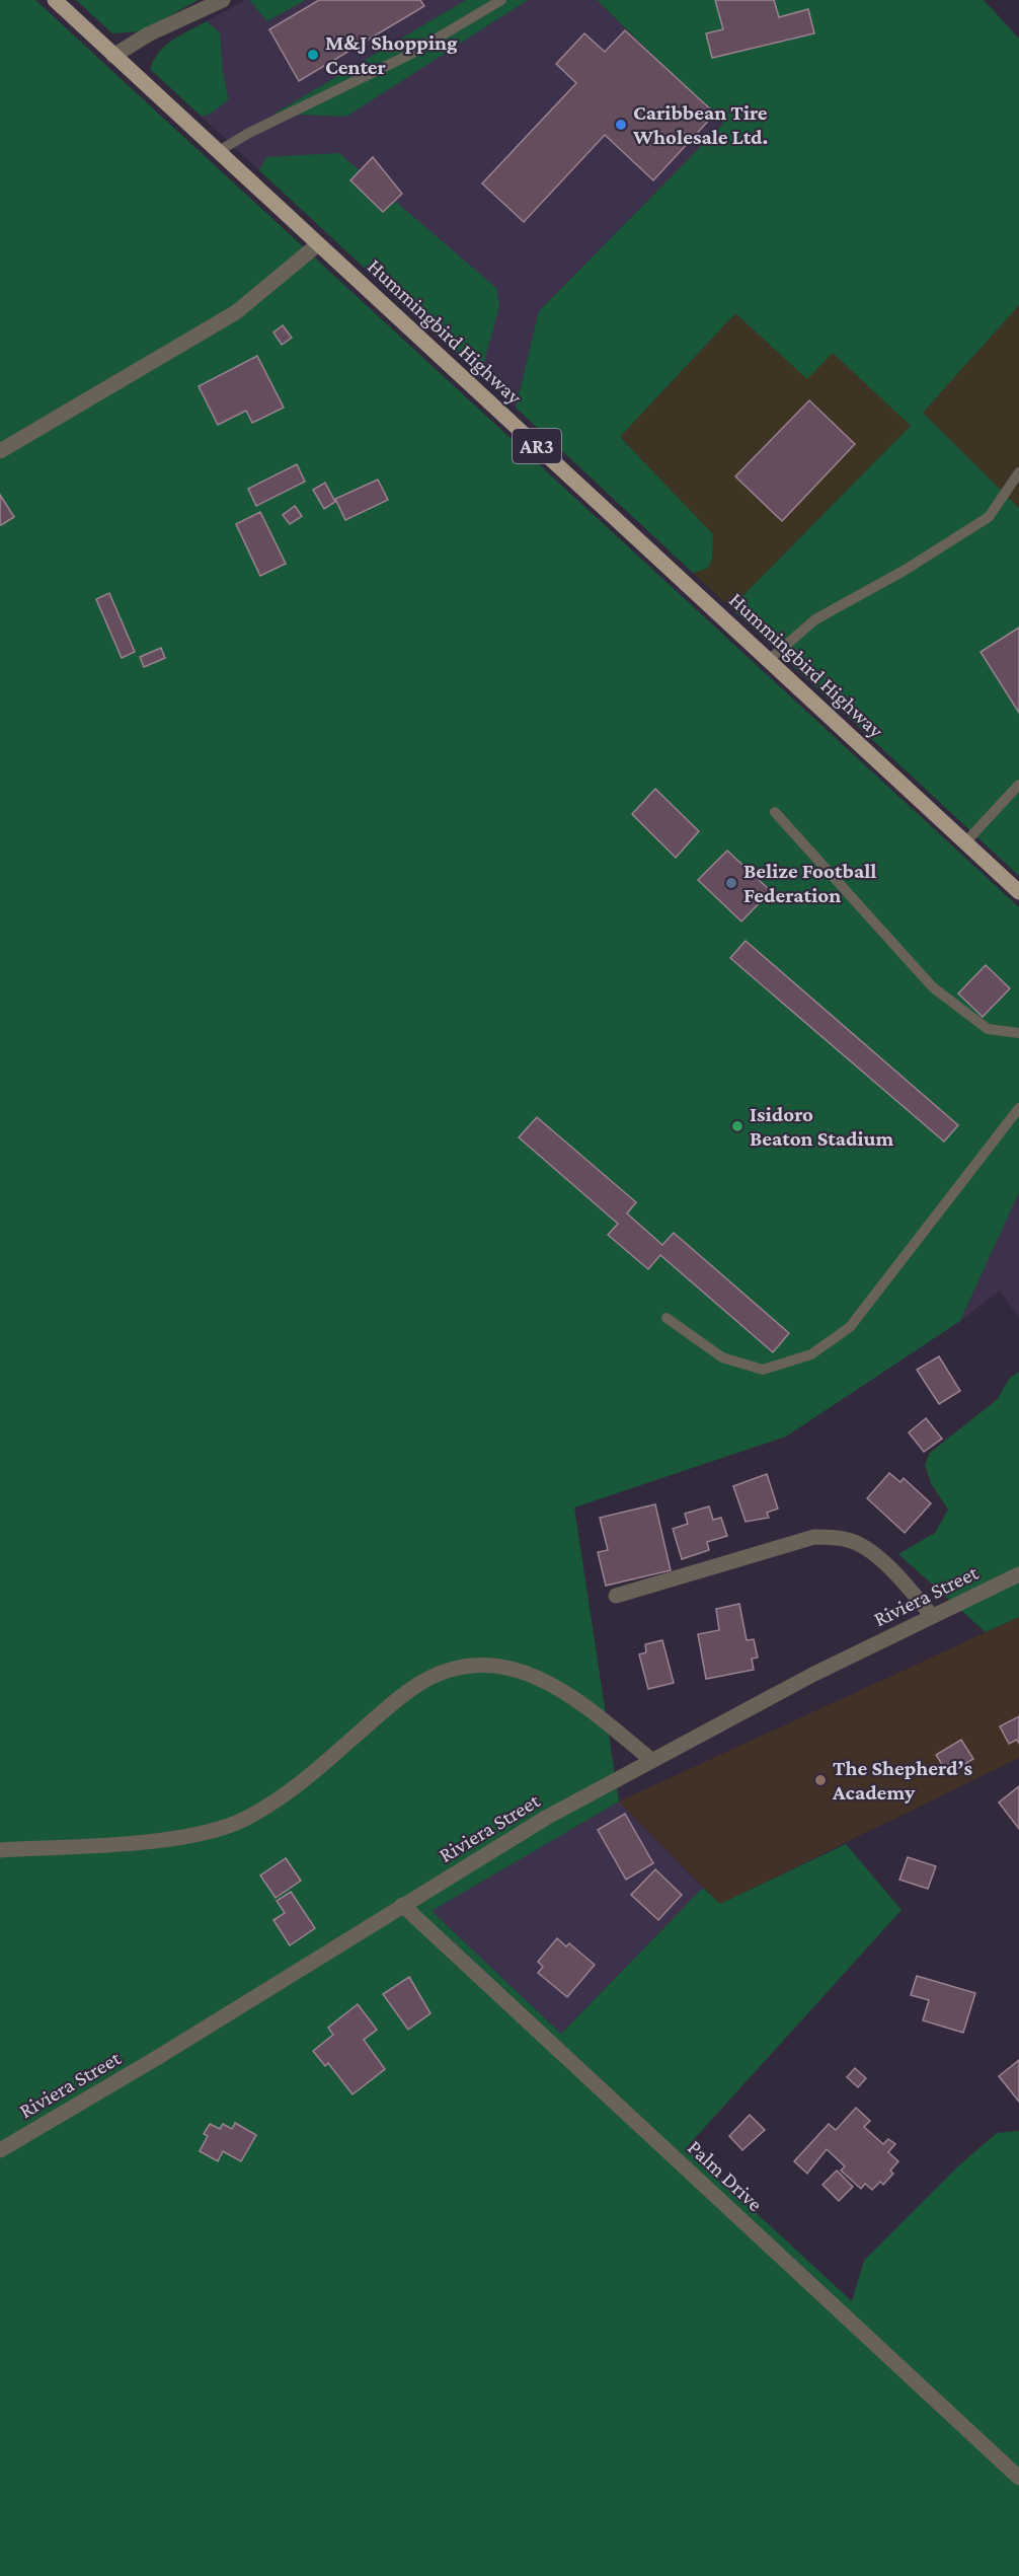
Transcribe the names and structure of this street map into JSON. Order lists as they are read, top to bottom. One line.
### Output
{"streets":{"main road":["Hummingbird Highway","AR3"],"street":["Riviera Street","Palm Drive"]},"crossings":[["Riviera Street","Palm Drive"]],"places":["M&J Shopping Center","Caribbean Tire Wholesale Ltd.","Belize Football Federation","Isidoro Beaton Stadium","The Shepherd’s Academy"]}
